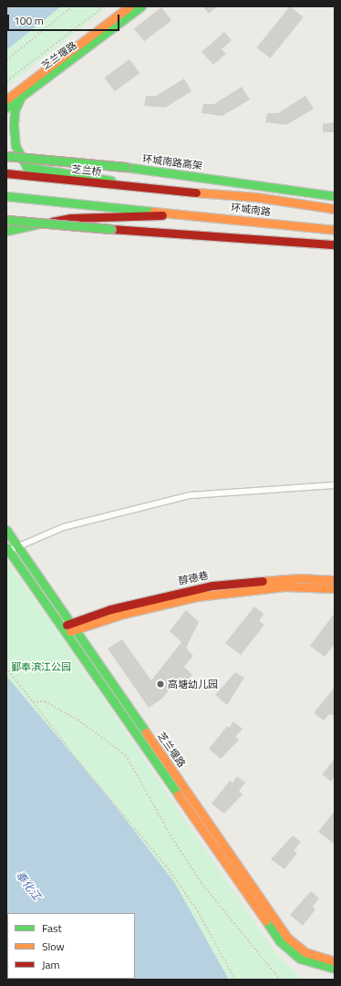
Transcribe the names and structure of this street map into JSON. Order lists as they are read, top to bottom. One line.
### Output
{"streets":{"main road":["芝兰堰路","环城南路高架","芝兰桥","环城南路","醇德巷"]},"crossings":[["芝兰堰路","醇德巷"],["芝兰桥","环城南路"]],"water":["奉化江"],"parks":["鄞奉滨江公园"],"places":["高塘幼儿园"],"legend":["Fast","Slow","Jam"],"scale_bar":"100 m"}
